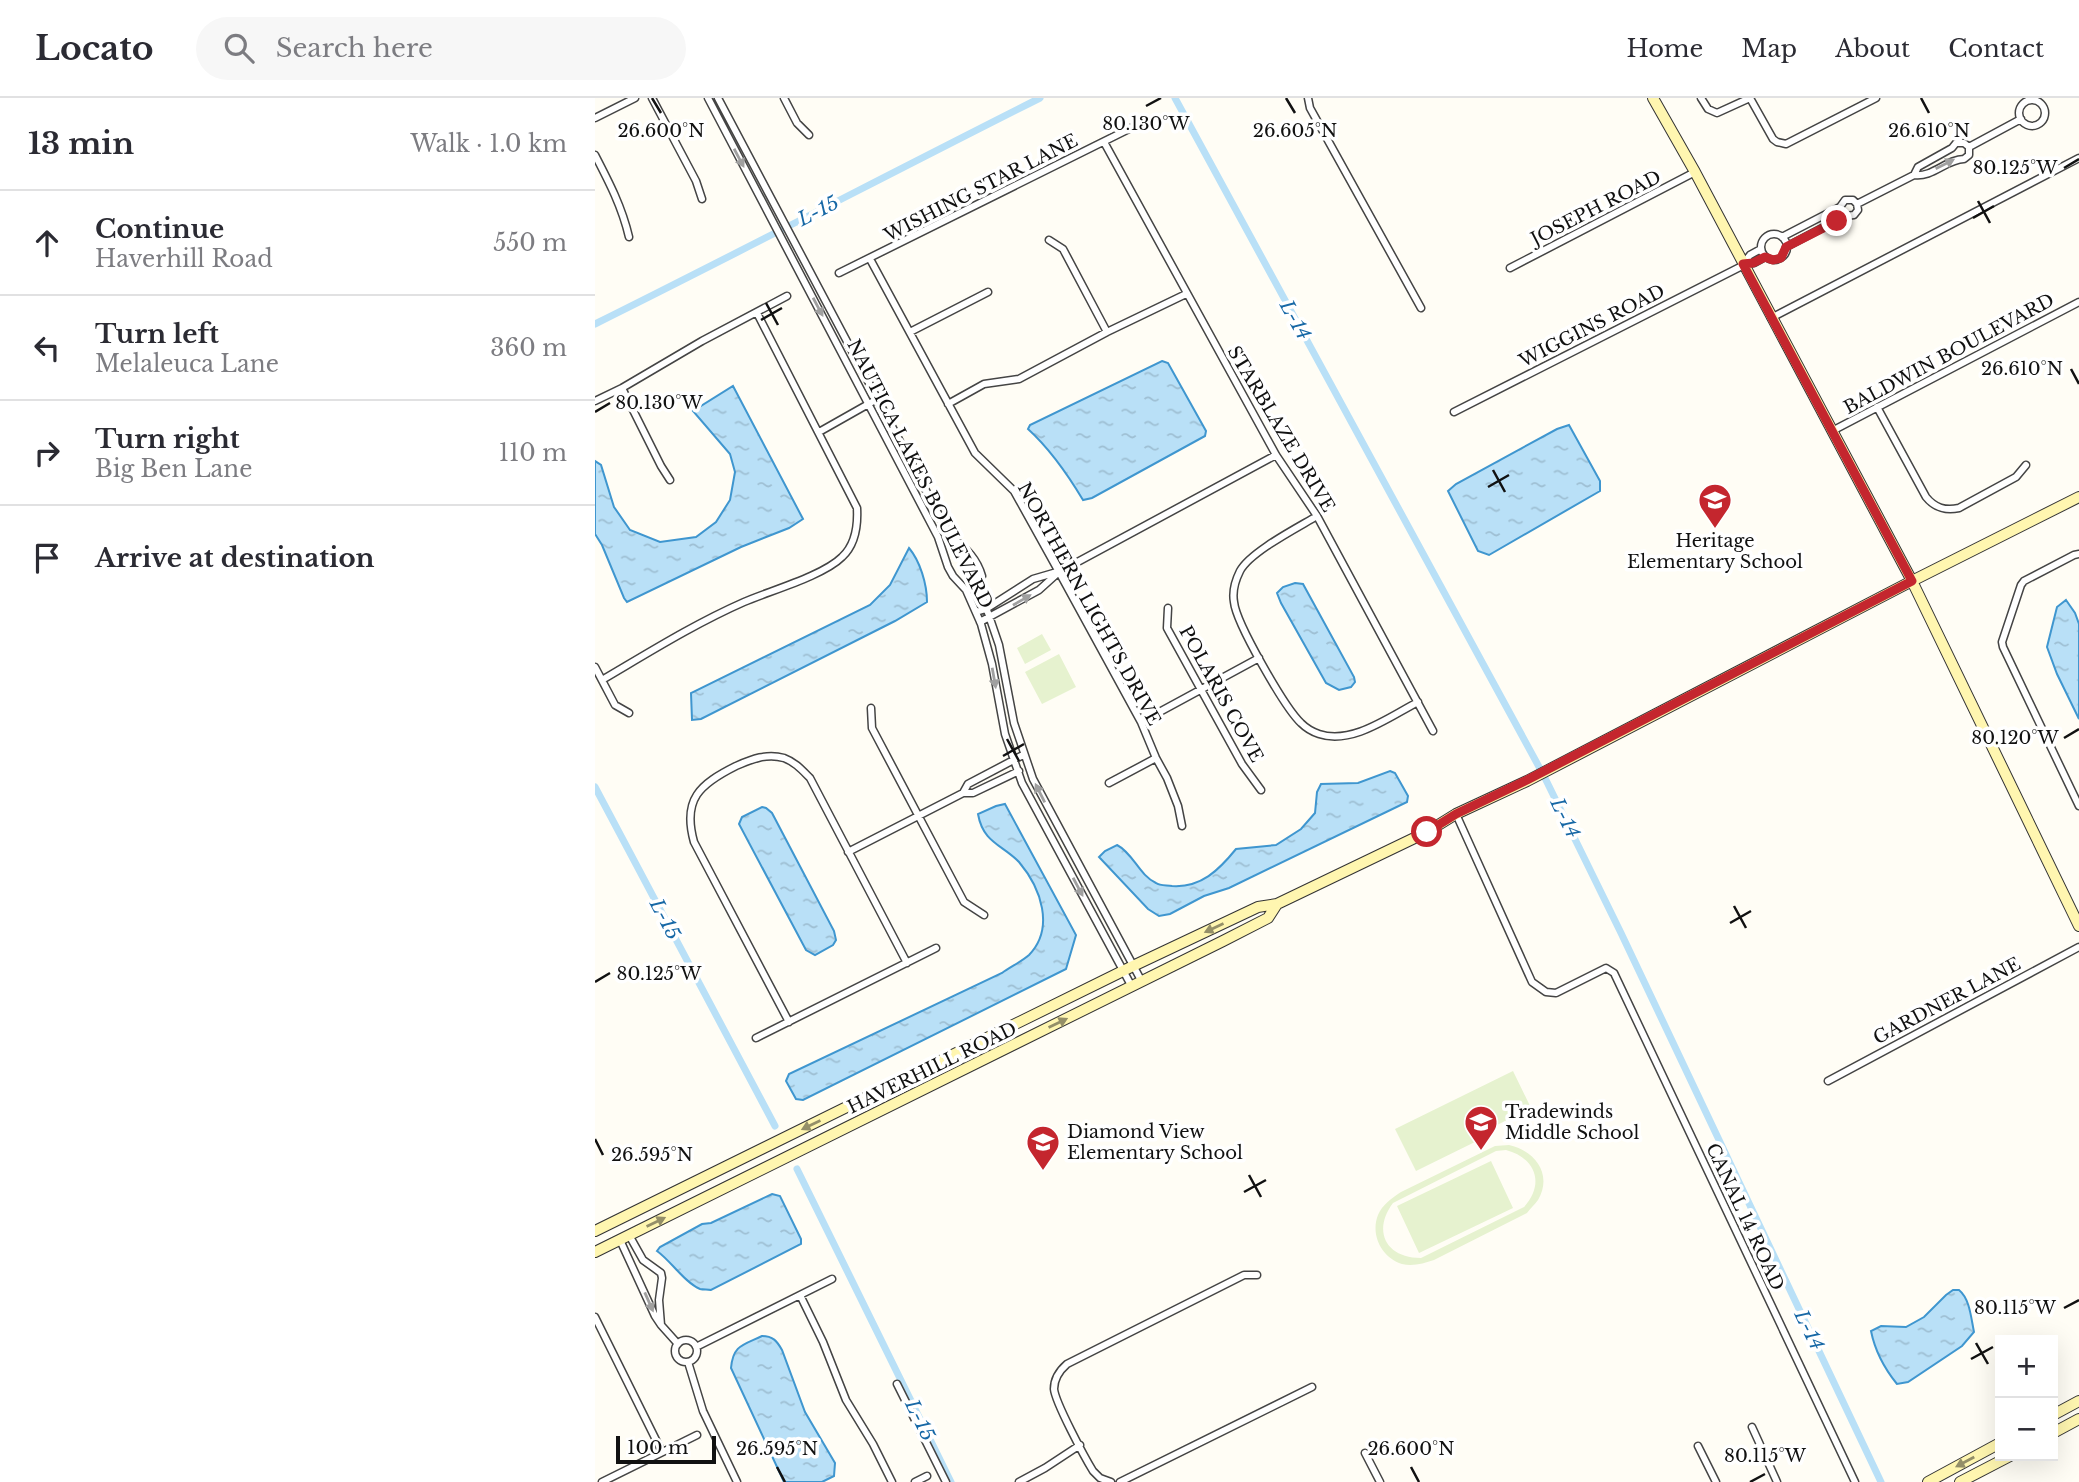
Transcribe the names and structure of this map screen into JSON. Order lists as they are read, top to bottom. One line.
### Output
{"streets":{"street":["WISHING STAR LANE","JOSEPH ROAD","WIGGINS ROAD","BALDWIN BOULEVARD","STARBLAZE DRIVE","NAUTICA LAKES BOULEVARD","NORTHERN LIGHTS DRIVE","POLARIS COVE","GARDNER LANE","HAVERHILL ROAD","CANAL 14 ROAD"]},"crossings":[["WISHING STAR LANE","STARBLAZE DRIVE"],["WISHING STAR LANE","NORTHERN LIGHTS DRIVE"],["NAUTICA LAKES BOULEVARD","HAVERHILL ROAD"],["HAVERHILL ROAD","CANAL 14 ROAD"]],"water":["L-15","L-14"],"places":{"school or university":["Heritage Elementary School","Tradewinds Middle School","Diamond View Elementary School"]},"scale_bar":"100 m","page":{"header":"Locato","search":"Search here","nav":["Home","Map","About","Contact"],"heading":["13 min","Walk · 1.0 km"],"list":[["Continue","Haverhill Road","550 m"],["Turn left","Melaleuca Lane","360 m"],["Turn right","Big Ben Lane","110 m"],"Arrive at destination"],"map_buttons":["+","−"],"scale":"100 m"},"coordinates":["80.130°W","26.600°N","26.605°N","26.610°N","80.125°W","80.120°W","26.595°N","80.115°W"]}
